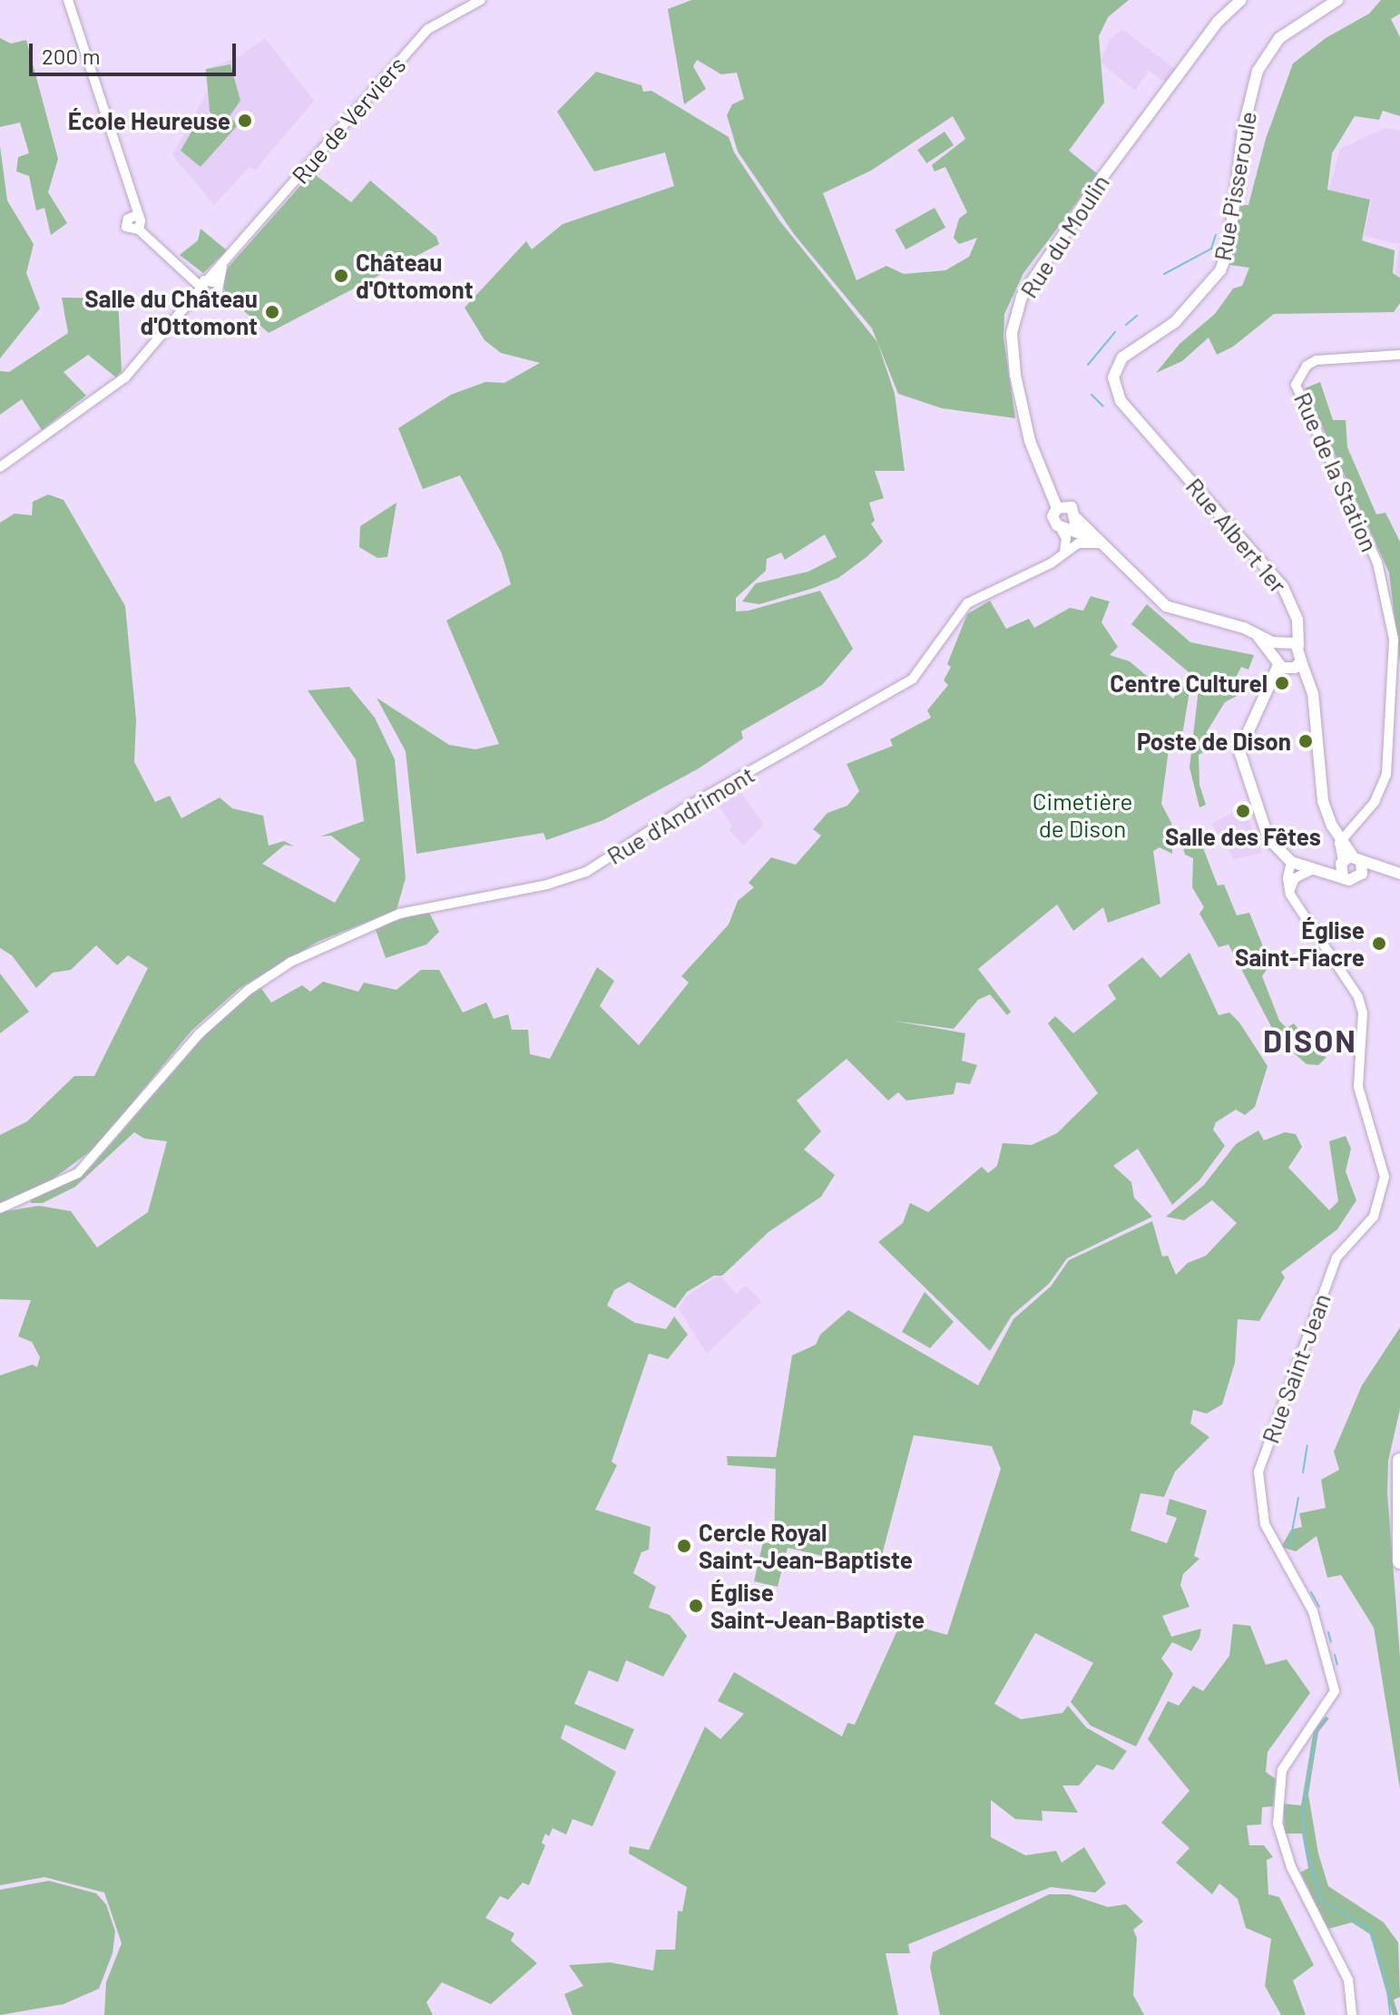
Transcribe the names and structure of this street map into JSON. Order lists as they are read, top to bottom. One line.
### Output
{"streets":{"main road":["Rue Pisseroule","Rue du Moulin","Rue Albert 1er"],"street":["Rue de Verviers","Rue de la Station","Rue d'Andrimont","Rue Saint-Jean"]},"crossings":[["Rue Pisseroule","Rue Albert 1er"]],"districts":["DISON"],"parks":["Cimetière de Dison"],"places":["École Heureuse","Château d'Ottomont","Salle du Château d'Ottomont","Centre Culturel","Poste de Dison","Salle des Fêtes","Église Saint-Fiacre","Cercle Royal Saint-Jean-Baptiste","Église Saint-Jean-Baptiste"],"scale_bar":"200 m"}
